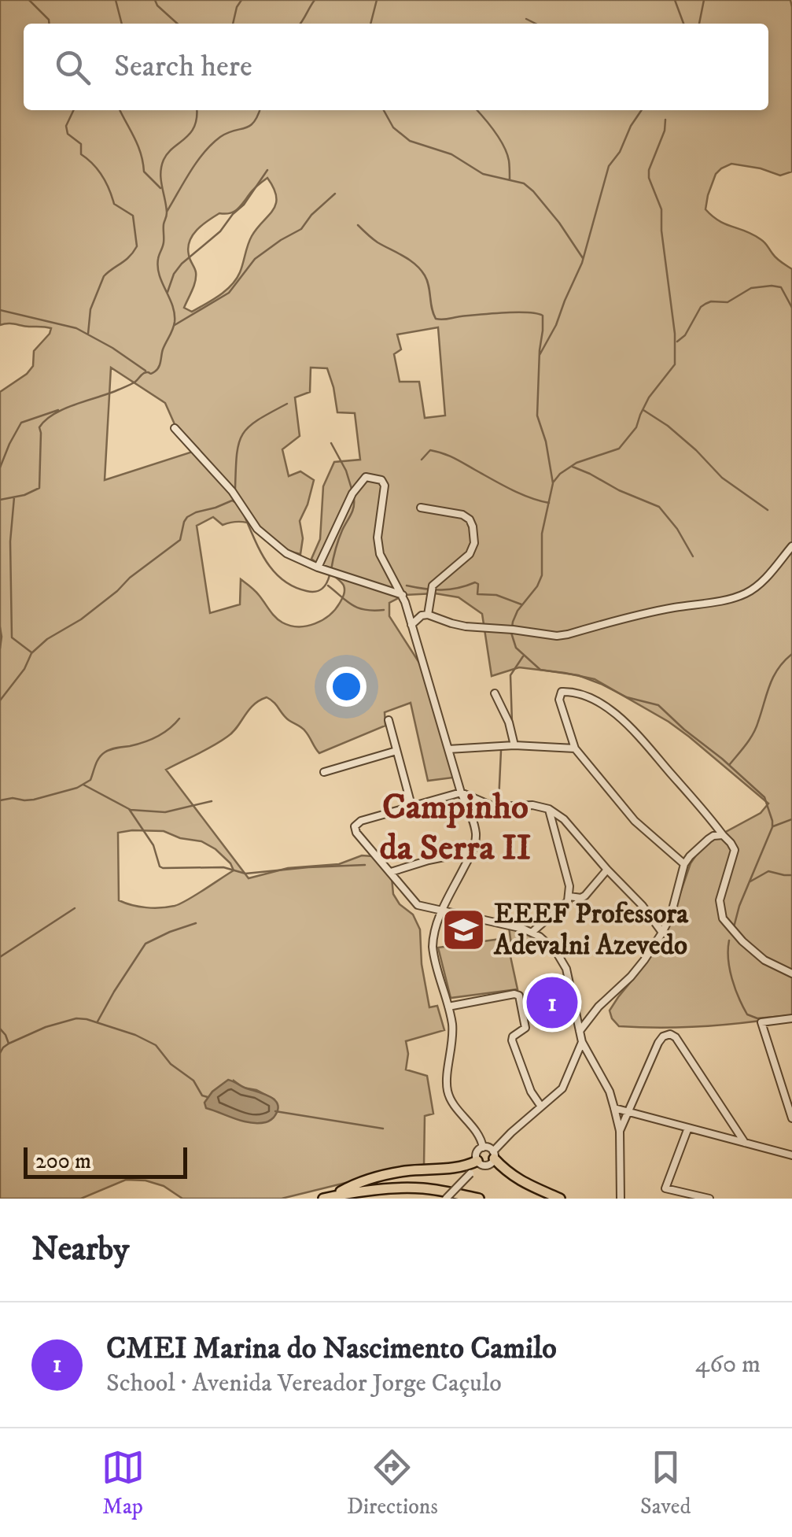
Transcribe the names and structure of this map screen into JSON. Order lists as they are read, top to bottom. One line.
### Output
{"districts":["Campinho da Serra II"],"places":{"school or university":["EEEF Professora Adevalni Azevedo"]},"scale_bar":"200 m","page":{"search":"Search here","pins":"1","scale":"200 m","heading":"Nearby","list":[{"mark":"1","name":"CMEI Marina do Nascimento Camilo","note":"School · Avenida Vereador Jorge Caçulo","value":"460 m"}],"nav":["Map","Directions","Saved"]}}
